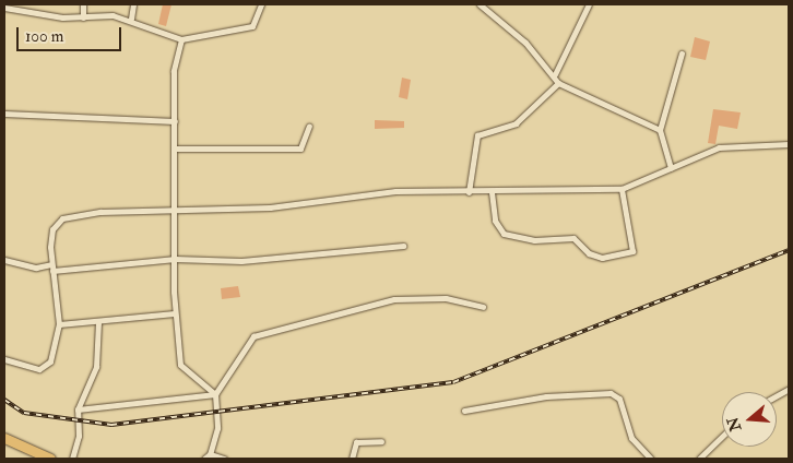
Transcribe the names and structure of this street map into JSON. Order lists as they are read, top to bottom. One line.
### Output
{"scale_bar":"100 m","north":"left"}
